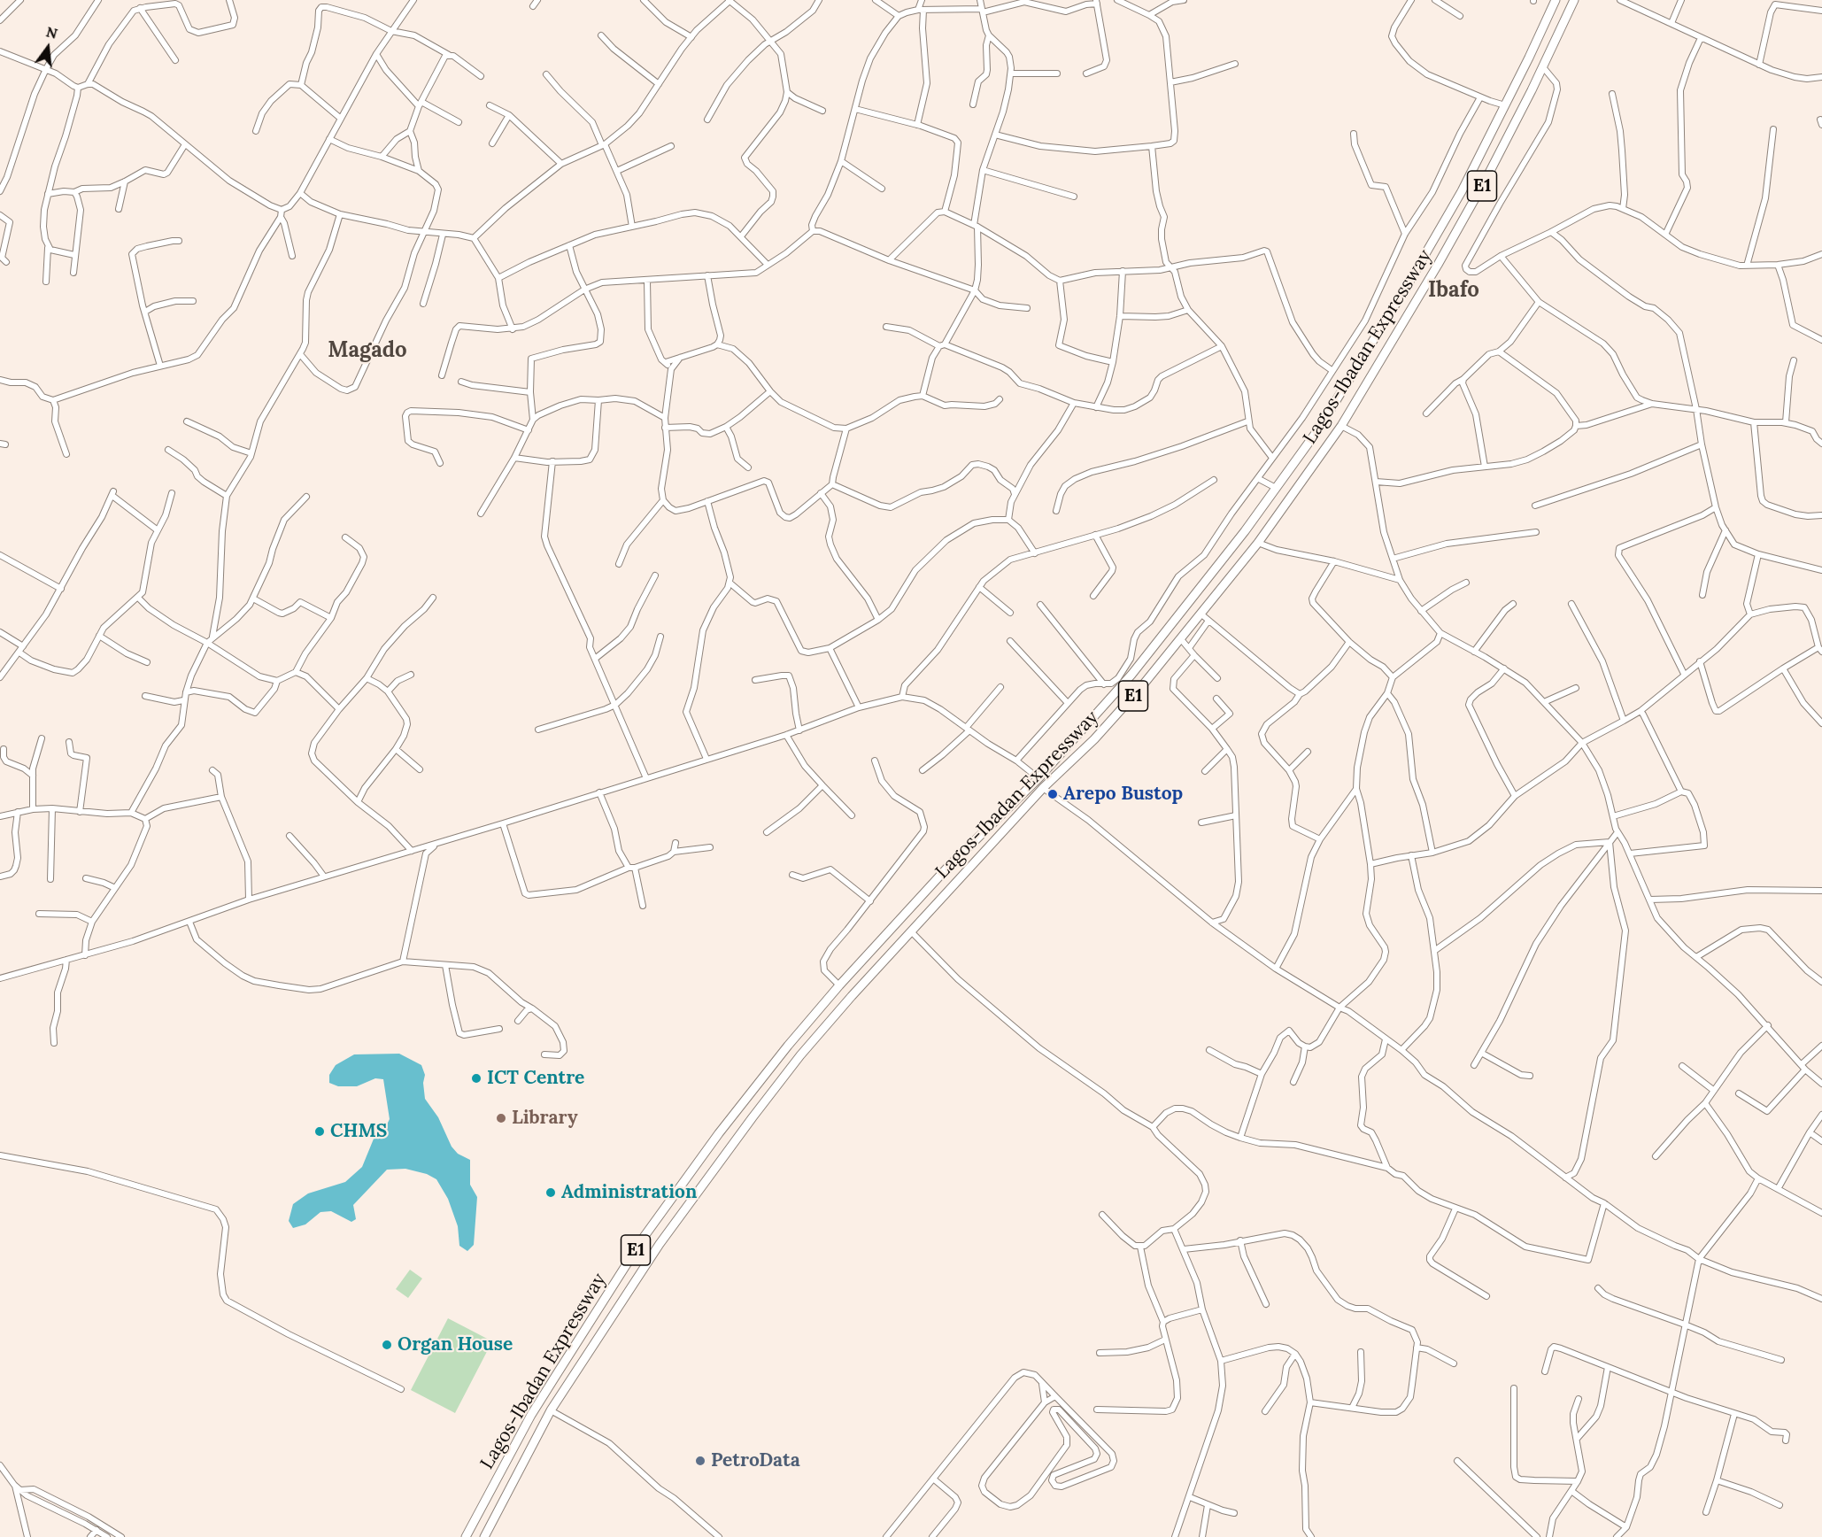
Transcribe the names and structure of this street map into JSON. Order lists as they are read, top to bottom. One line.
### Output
{"streets":{"highway":["E1","Lagos-Ibadan Expressway"]},"districts":["Ibafo","Magado"],"places":["Arepo Bustop","ICT Centre","Library","CHMS","Administration","Organ House","PetroData"],"north":"top"}
